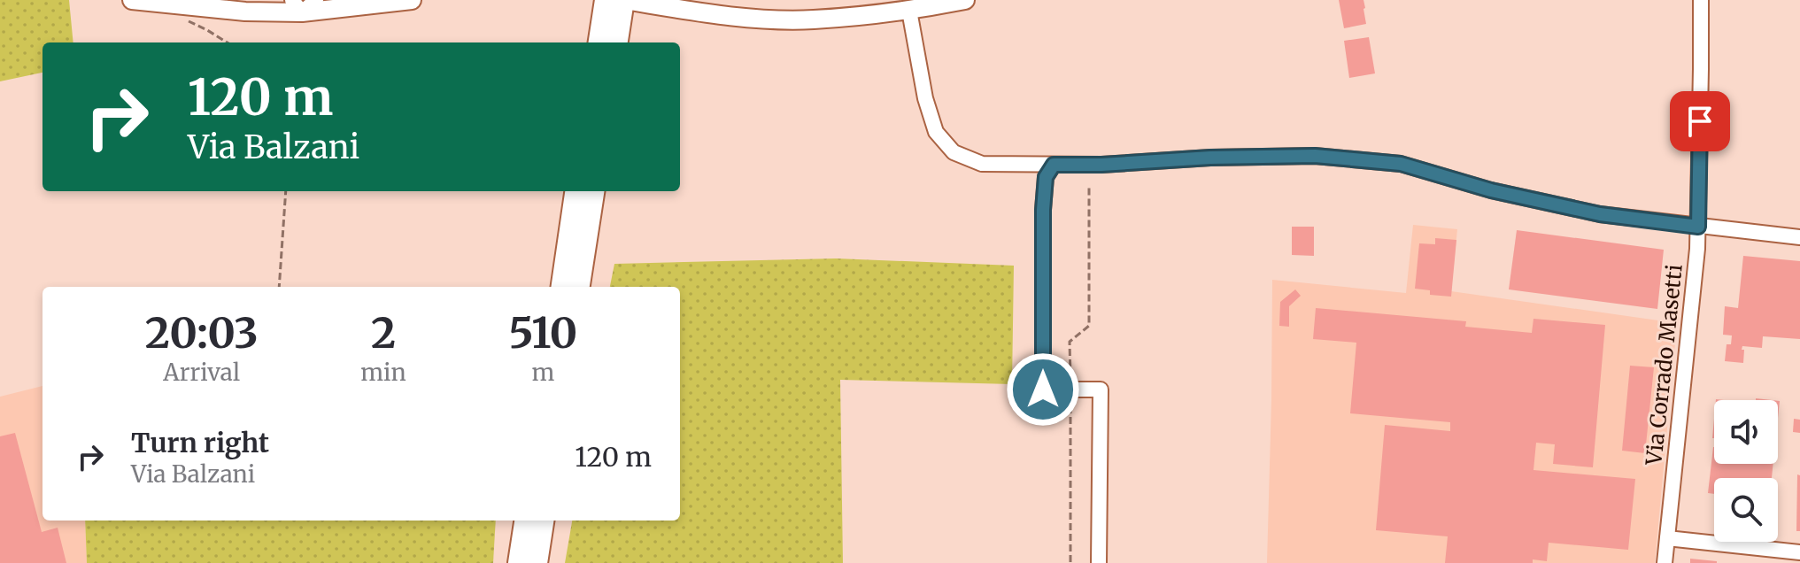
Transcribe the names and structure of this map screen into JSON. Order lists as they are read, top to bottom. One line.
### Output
{"streets":{"street":["Via Corrado Masetti"]},"page":{"turn":["120 m","Via Balzani"],"eta":["20:03","Arrival","2","min","510","m"],"list":[{"name":"Turn right","note":"Via Balzani","value":"120 m"}]}}
